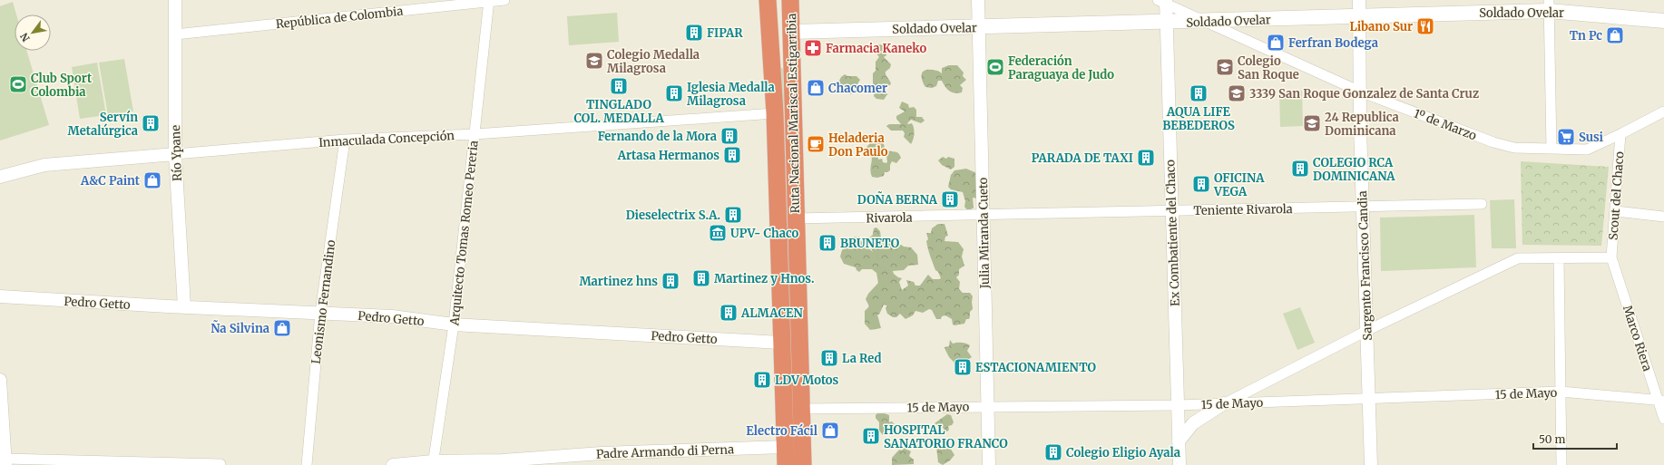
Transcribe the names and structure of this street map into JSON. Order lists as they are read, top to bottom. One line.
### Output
{"streets":{"highway":["Ruta Nacional Mariscal Estigarribia"],"main road":["Soldado Ovelar"],"street":["República de Colombia","1º de Marzo","Inmaculada Concepción","Río Ypane","Scout del Chaco","Teniente Rivarola","Rivarola","Arquitecto Tomas Romeo Pereria","Julia Miranda Cueto","Ex Combatiente del Chaco","Sargento Francisco Candia","Leonismo Fernandino","Pedro Getto","Marco Riera","15 de Mayo","Padre Armando di Perna"]},"crossings":[["Soldado Ovelar","Ruta Nacional Mariscal Estigarribia"],["Soldado Ovelar","1º de Marzo"],["Soldado Ovelar","Julia Miranda Cueto"],["Soldado Ovelar","Ex Combatiente del Chaco"],["Soldado Ovelar","Sargento Francisco Candia"],["República de Colombia","Río Ypane"],["República de Colombia","Arquitecto Tomas Romeo Pereria"],["Ruta Nacional Mariscal Estigarribia","Inmaculada Concepción"],["Ruta Nacional Mariscal Estigarribia","Rivarola"],["Ruta Nacional Mariscal Estigarribia","Pedro Getto"],["Ruta Nacional Mariscal Estigarribia","15 de Mayo"],["Ruta Nacional Mariscal Estigarribia","Padre Armando di Perna"],["1º de Marzo","Scout del Chaco"],["1º de Marzo","Ex Combatiente del Chaco"],["1º de Marzo","Sargento Francisco Candia"],["Inmaculada Concepción","Río Ypane"],["Inmaculada Concepción","Arquitecto Tomas Romeo Pereria"],["Inmaculada Concepción","Leonismo Fernandino"],["Río Ypane","Pedro Getto"],["Scout del Chaco","Marco Riera"],["Teniente Rivarola","Rivarola"],["Teniente Rivarola","Julia Miranda Cueto"],["Teniente Rivarola","Ex Combatiente del Chaco"],["Teniente Rivarola","Sargento Francisco Candia"],["Rivarola","Julia Miranda Cueto"],["Arquitecto Tomas Romeo Pereria","Pedro Getto"],["Arquitecto Tomas Romeo Pereria","Padre Armando di Perna"],["Julia Miranda Cueto","15 de Mayo"],["Ex Combatiente del Chaco","15 de Mayo"],["Sargento Francisco Candia","15 de Mayo"],["Leonismo Fernandino","Pedro Getto"],["Marco Riera","15 de Mayo"]],"places":{"restaurant":["Libano Sur"],"building":["FIPAR","TINGLADO COL. MEDALLA","Iglesia Medalla Milagrosa","AQUA LIFE BEBEDEROS","Servín Metalúrgica","Fernando de la Mora","Artasa Hermanos","PARADA DE TAXI","COLEGIO RCA DOMINICANA","OFICINA VEGA","DOÑA BERNA","Dieselectrix S.A.","BRUNETO","Martinez y Hnos.","Martinez hns","ALMACEN","La Red","ESTACIONAMIENTO","LDV Motos","HOSPITAL SANATORIO FRANCO","Colegio Eligio Ayala"],"shop":["Tn Pc","Ferfran Bodega","Chacomer","A&C Paint","Ña Silvina","Electro Fácil"],"pharmacy":["Farmacia Kaneko"],"school or university":["Colegio Medalla Milagrosa","Colegio San Roque","3339 San Roque Gonzalez de Santa Cruz","24 Republica Dominicana"],"sports":["Federación Paraguaya de Judo","Club Sport Colombia"],"supermarket":["Susi"],"cafe":["Heladeria Don Paulo"],"museum":["UPV- Chaco"]},"scale_bar":"50 m","north":"bottom left"}
